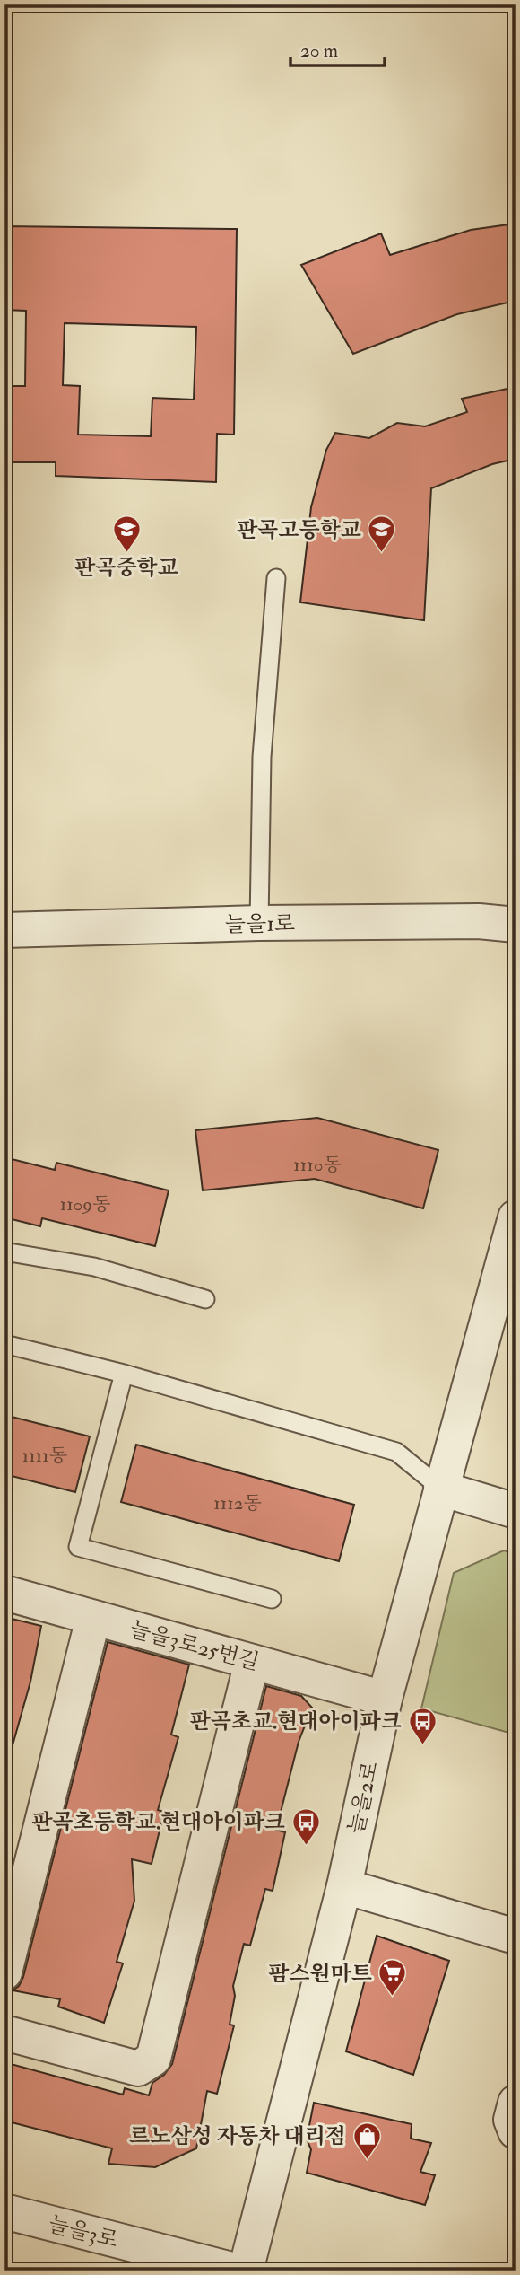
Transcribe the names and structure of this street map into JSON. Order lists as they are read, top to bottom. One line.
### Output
{"streets":{"street":["늘을1로","늘을3로25번길","늘을2로","늘을3로"]},"crossings":[["늘을3로25번길","늘을2로"]],"places":{"school or university":["판곡중학교","판곡고등학교"],"bus stop":["판곡초교.현대아이파크","판곡초등학교.현대아이파크"],"supermarket":["팜스원마트"],"shop":["르노삼성 자동차 대리점"]},"house_numbers":["1110동","1109동","1111동","1112동"],"scale_bar":"20 m"}
